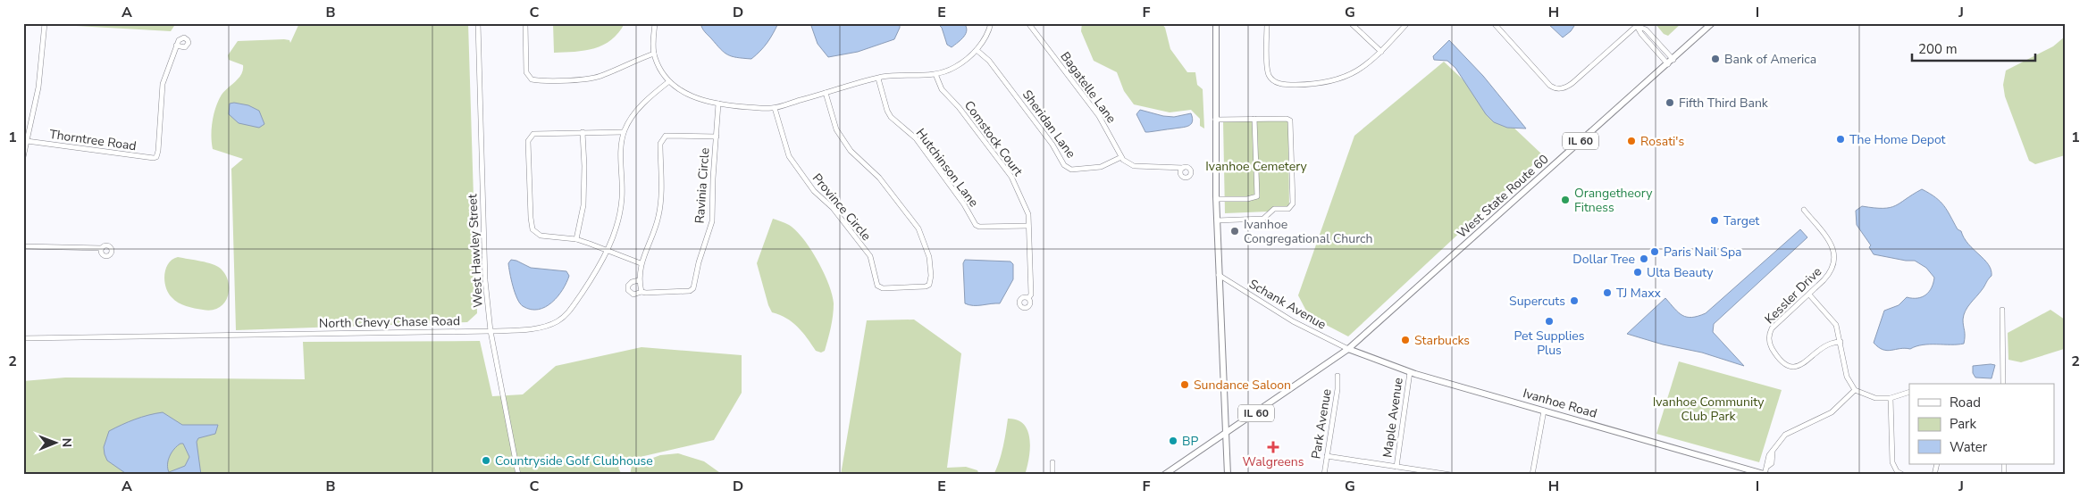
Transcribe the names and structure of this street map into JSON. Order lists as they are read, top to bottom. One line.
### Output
{"streets":{"main road":["IL 60","West State Route 60","Ivanhoe Road"],"street":["Bagatelle Lane","Sheridan Lane","Comstock Court","Thorntree Road","Hutchinson Lane","Ravinia Circle","Province Circle","West Hawley Street","Kessler Drive","Schank Avenue","North Chevy Chase Road","Maple Avenue","Park Avenue"]},"crossings":[["Bagatelle Lane","Sheridan Lane"],["Comstock Court","Hutchinson Lane"],["IL 60","West State Route 60"],["IL 60","Schank Avenue"],["IL 60","Ivanhoe Road"],["West State Route 60","Schank Avenue"],["West State Route 60","Ivanhoe Road"],["West Hawley Street","North Chevy Chase Road"],["Schank Avenue","Ivanhoe Road"],["Ivanhoe Road","Maple Avenue"]],"parks":["Ivanhoe Cemetery","Ivanhoe Community Club Park"],"places":{"other":["Bank of America","Fifth Third Bank","The Home Depot","Rosati's","Orangetheory Fitness","Target","Ivanhoe Congregational Church","Paris Nail Spa","Dollar Tree","Ulta Beauty","TJ Maxx","Supercuts","Pet Supplies Plus","Starbucks","Sundance Saloon","BP","Countryside Golf Clubhouse"],"health":["Walgreens"]},"legend":["Road","Park","Water"],"scale_bar":"200 m","north":"right","grid":{"columns":["A","B","C","D","E","F","G","H","I","J"],"rows":["1","2"]}}
